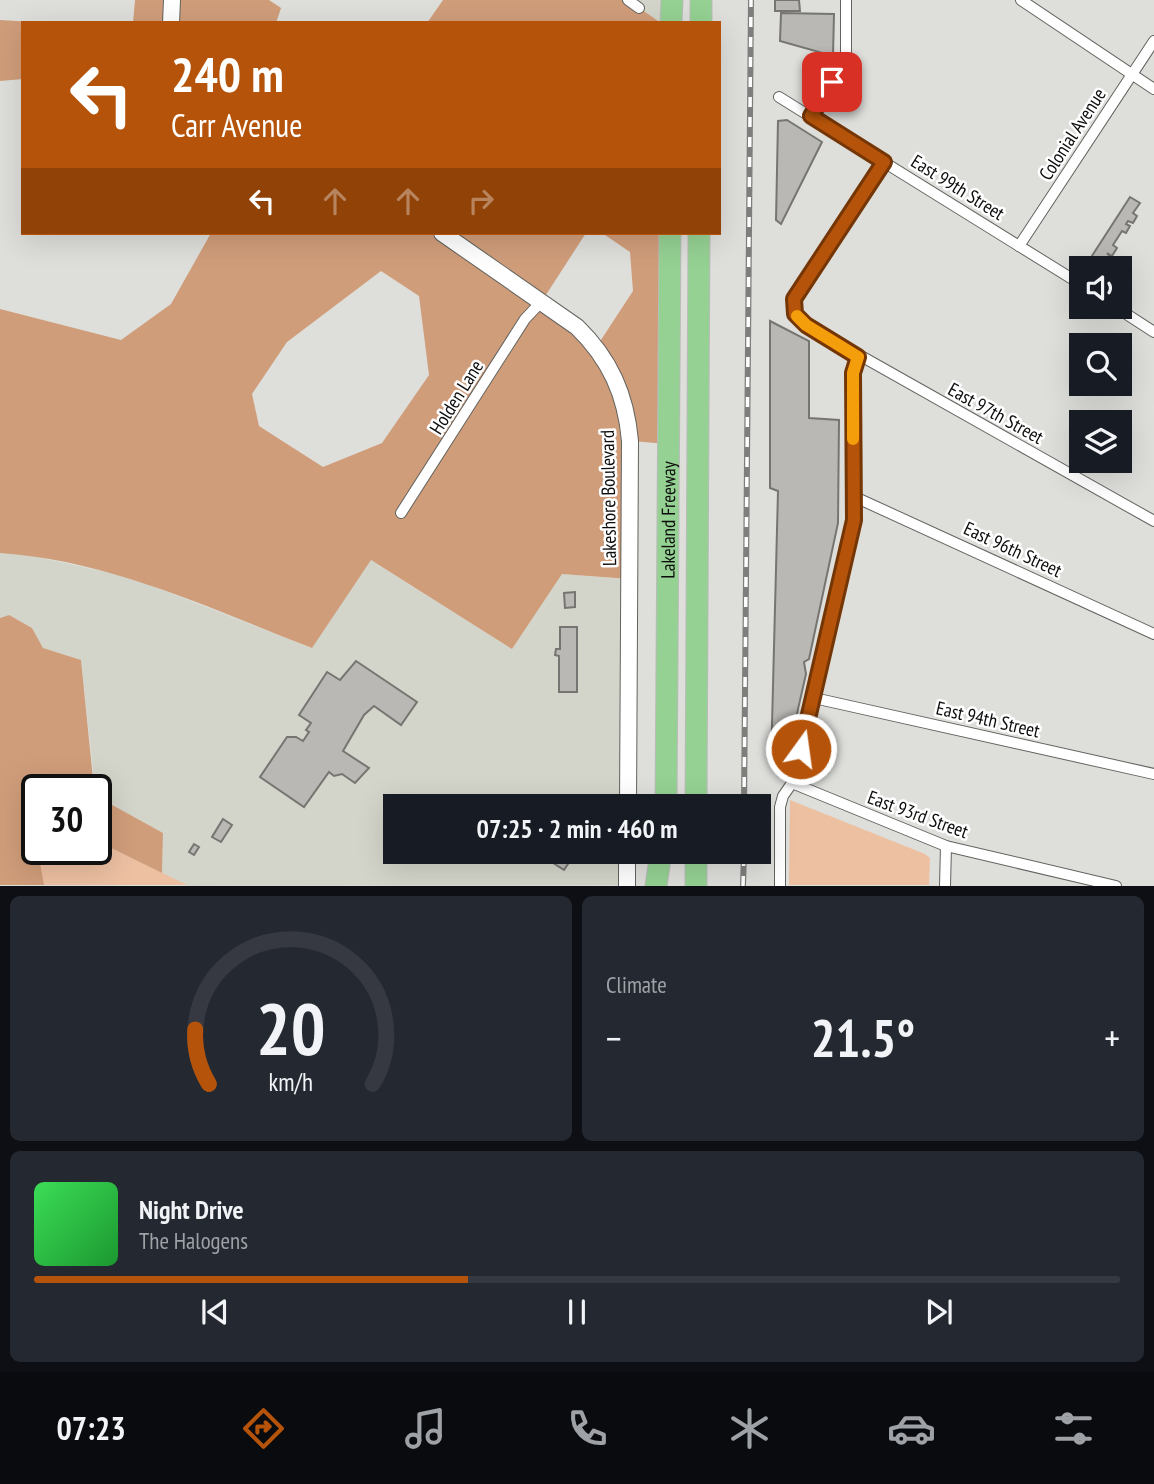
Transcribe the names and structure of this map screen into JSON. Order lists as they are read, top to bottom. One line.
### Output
{"streets":{"highway":["Lakeland Freeway"],"street":["Colonial Avenue","East 99th Street","Holden Lane","East 97th Street","Lakeshore Boulevard","East 96th Street","East 94th Street","East 93rd Street"]},"crossings":[["Colonial Avenue","East 99th Street"],["East 99th Street","East 97th Street"],["Holden Lane","Lakeshore Boulevard"]],"page":{"turn":["240 m","Carr Avenue"],"limit":"30","trip":"07:25 · 2 min · 460 m","tile":"Climate","heat":["−","21.5°","+"],"song":["Night Drive","The Halogens"],"tabs":"07:23","gauge":["20","km/h"]}}
